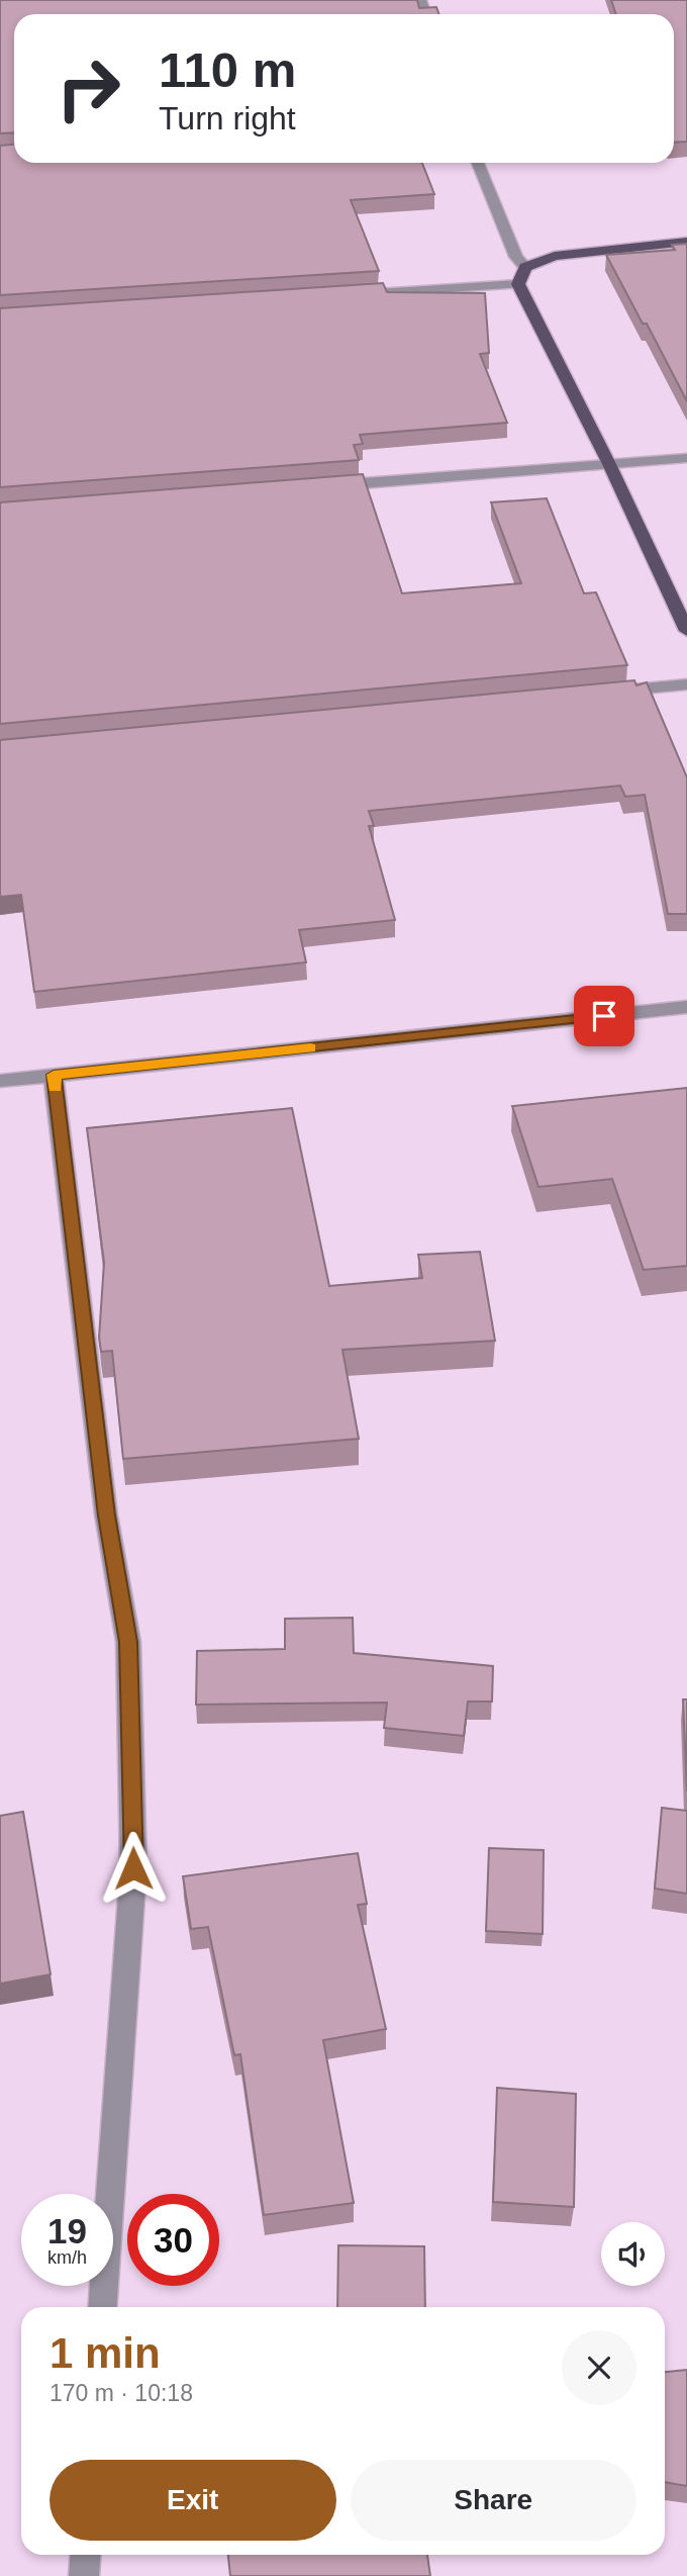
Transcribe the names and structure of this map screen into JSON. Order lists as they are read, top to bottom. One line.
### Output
{"page":{"turn":["110 m","Turn right"],"speed":"19 km/h","limit":"30","heading":["1 min","170 m · 10:18"],"buttons":["Exit","Share"]}}
